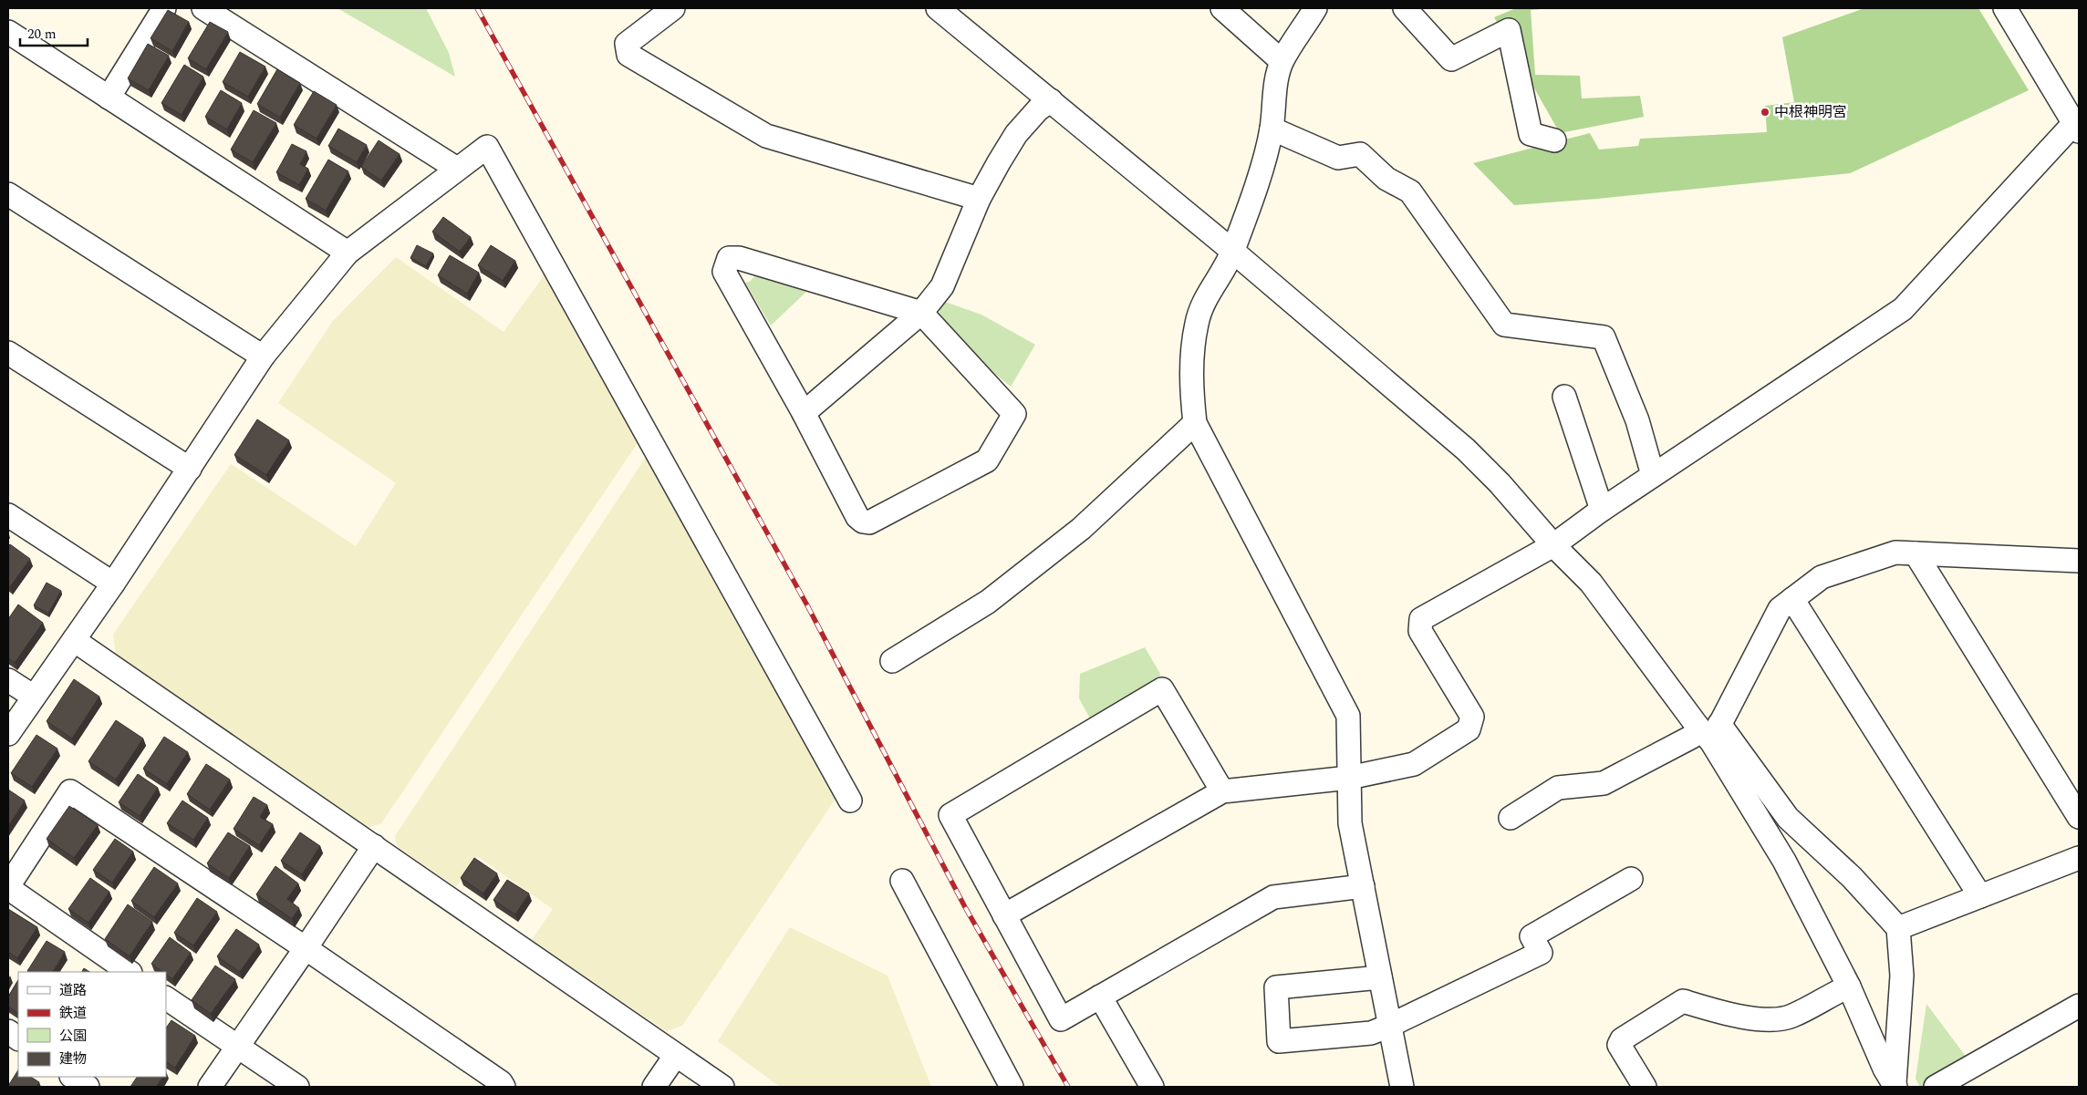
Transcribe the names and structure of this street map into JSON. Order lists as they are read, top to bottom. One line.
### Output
{"places":["中根神明宮"],"legend":["道路","鉄道","公園","建物"],"scale_bar":"20 m"}
